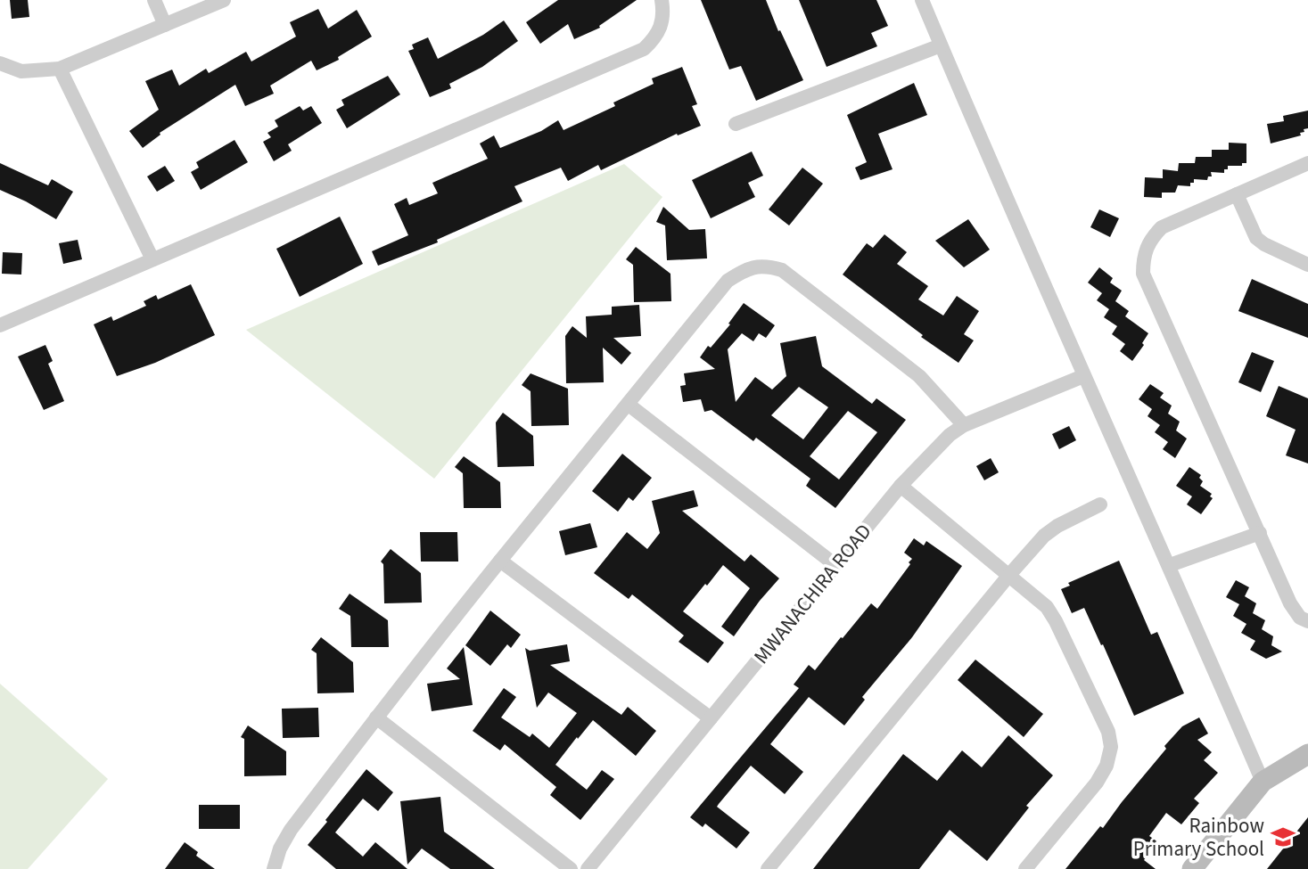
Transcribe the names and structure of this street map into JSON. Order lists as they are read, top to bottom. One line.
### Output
{"streets":{"street":["MWANACHIRA ROAD"]},"places":{"school or university":["Rainbow Primary School"]}}
